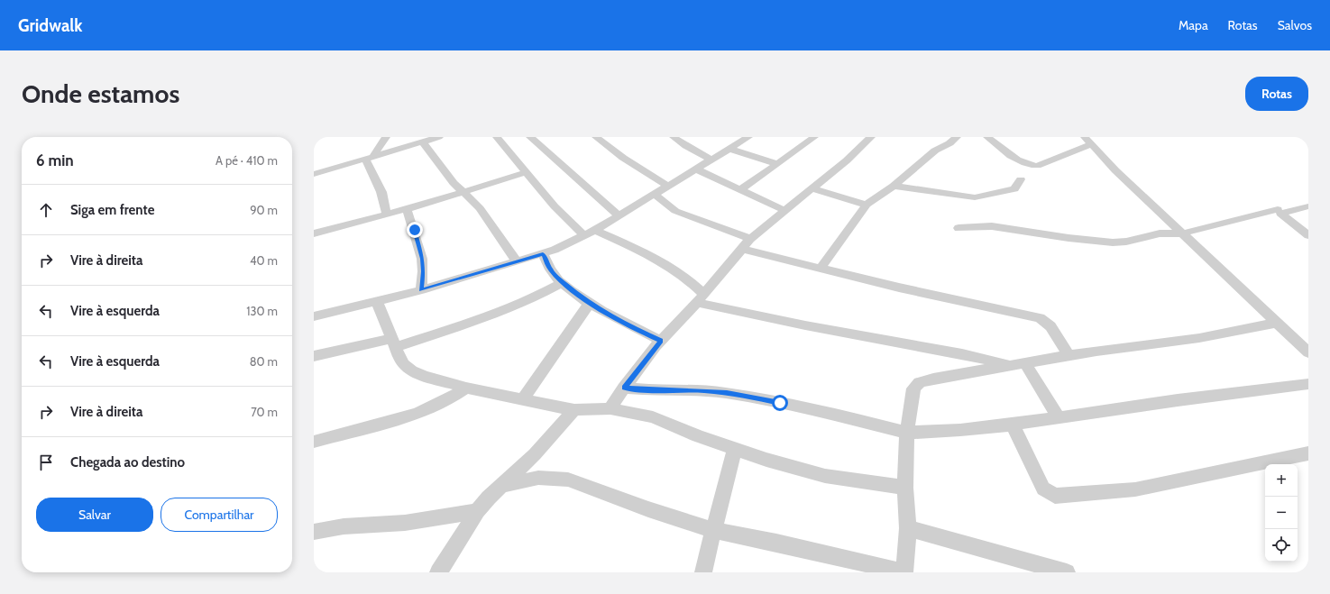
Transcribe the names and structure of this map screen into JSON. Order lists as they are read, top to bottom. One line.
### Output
{"page":{"header":"Gridwalk","nav":["Mapa","Rotas","Salvos"],"buttons":["Rotas",["Salvar","Compartilhar"]],"title":"Onde estamos","heading":["6 min","A pé · 410 m"],"list":[["Siga em frente","90 m"],["Vire à direita","40 m"],["Vire à esquerda","130 m"],["Vire à esquerda","80 m"],["Vire à direita","70 m"],"Chegada ao destino"],"map_buttons":["+","−"]}}
